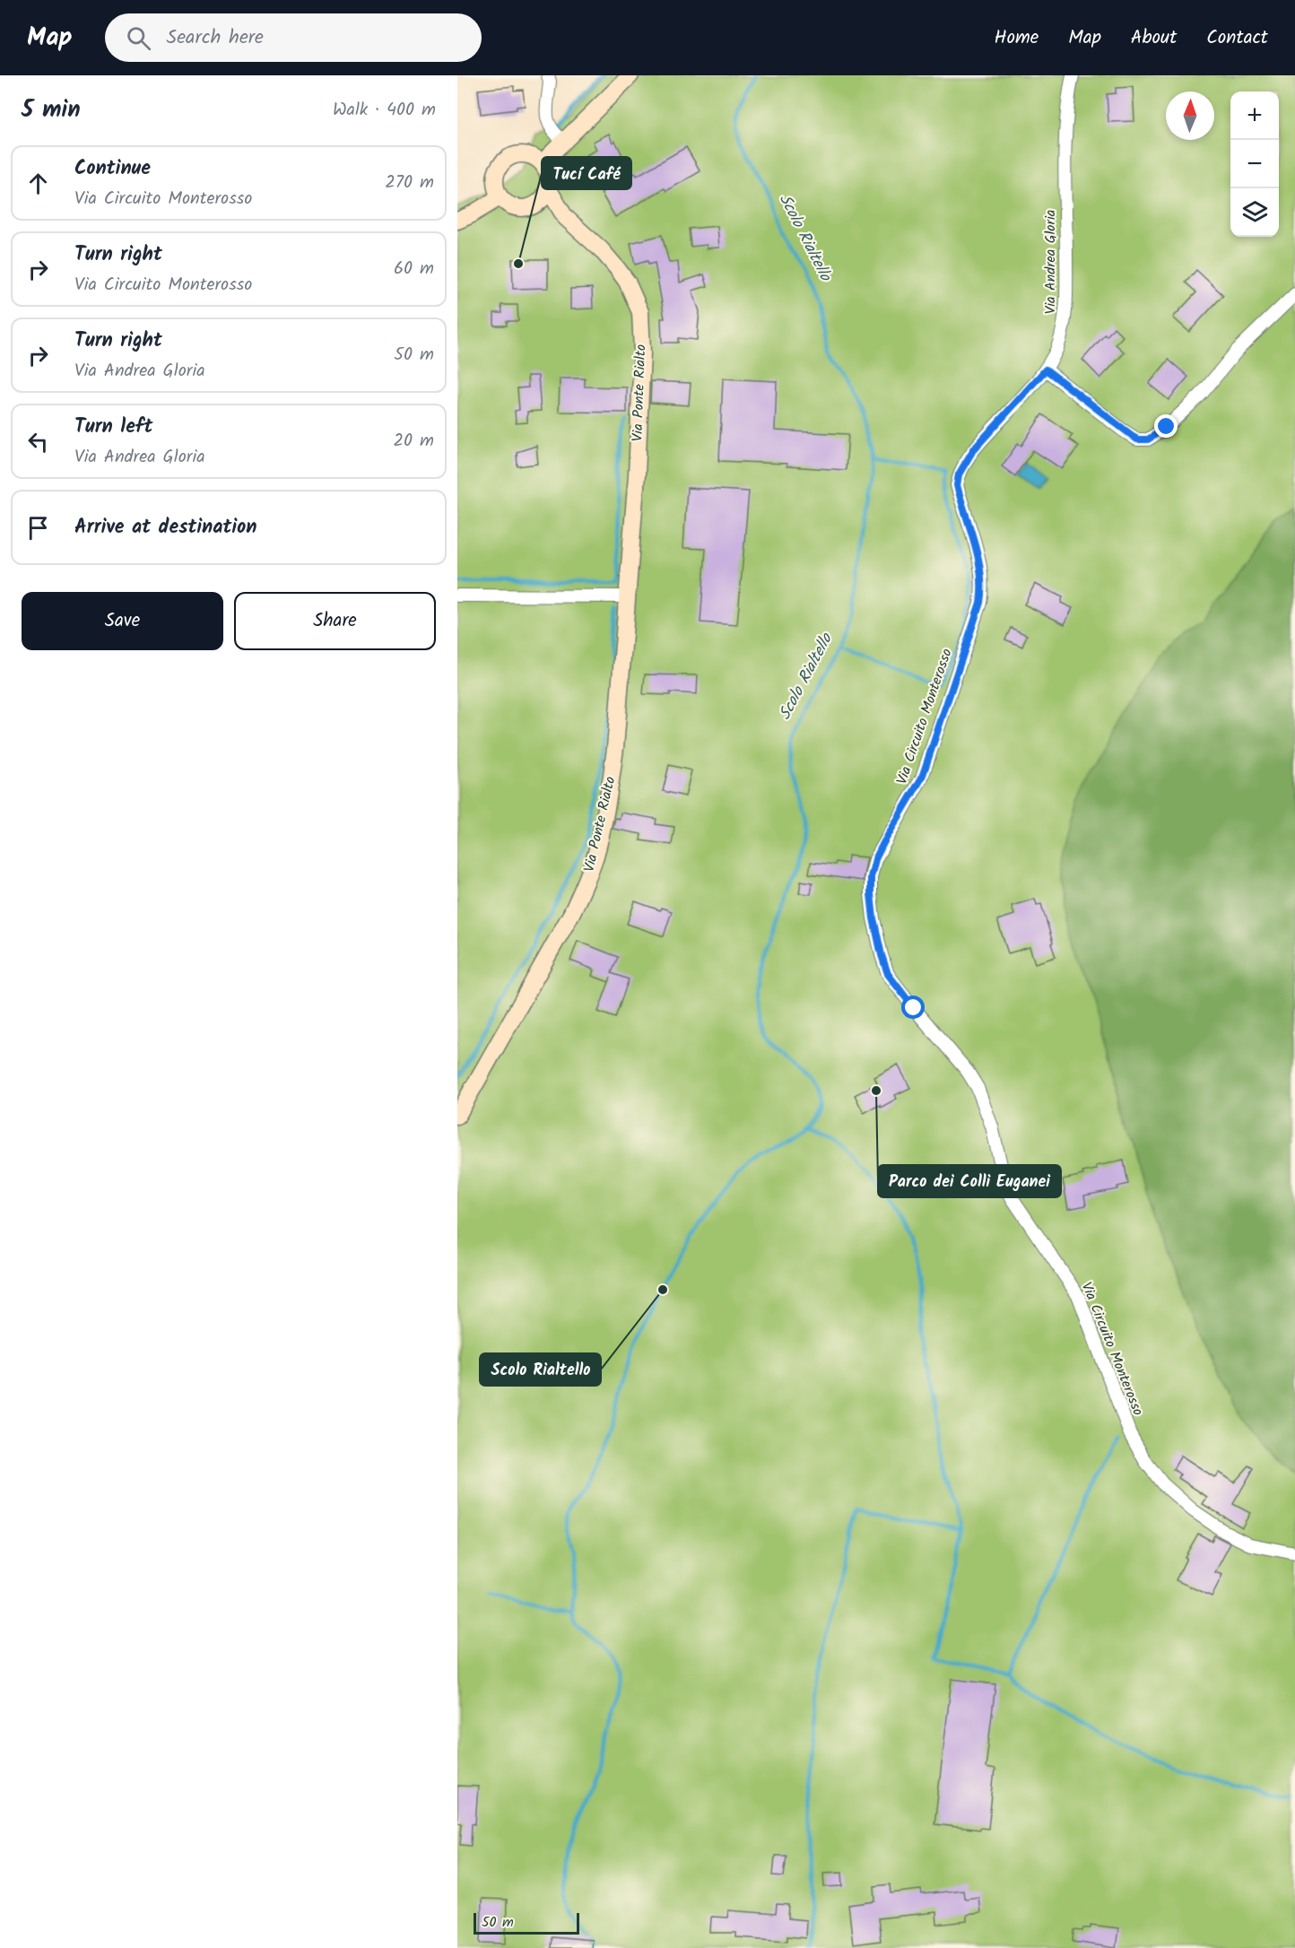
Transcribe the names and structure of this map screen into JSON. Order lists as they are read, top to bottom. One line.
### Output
{"streets":{"main road":["Via Ponte Rialto"],"street":["Via Andrea Gloria","Via Circuito Monterosso"]},"crossings":[["Via Andrea Gloria","Via Circuito Monterosso"]],"water":["Scolo Rialtello"],"places":["Tucí Café","Parco dei Colli Euganei","Scolo Rialtello"],"scale_bar":"50 m","north":"top","page":{"header":"Map","search":"Search here","nav":["Home","Map","About","Contact"],"heading":["5 min","Walk · 400 m"],"map_buttons":["+","−"],"list":[["Continue","Via Circuito Monterosso","270 m"],["Turn right","Via Circuito Monterosso","60 m"],["Turn right","Via Andrea Gloria","50 m"],["Turn left","Via Andrea Gloria","20 m"],"Arrive at destination"],"buttons":["Save","Share"],"scale":"50 m"}}
